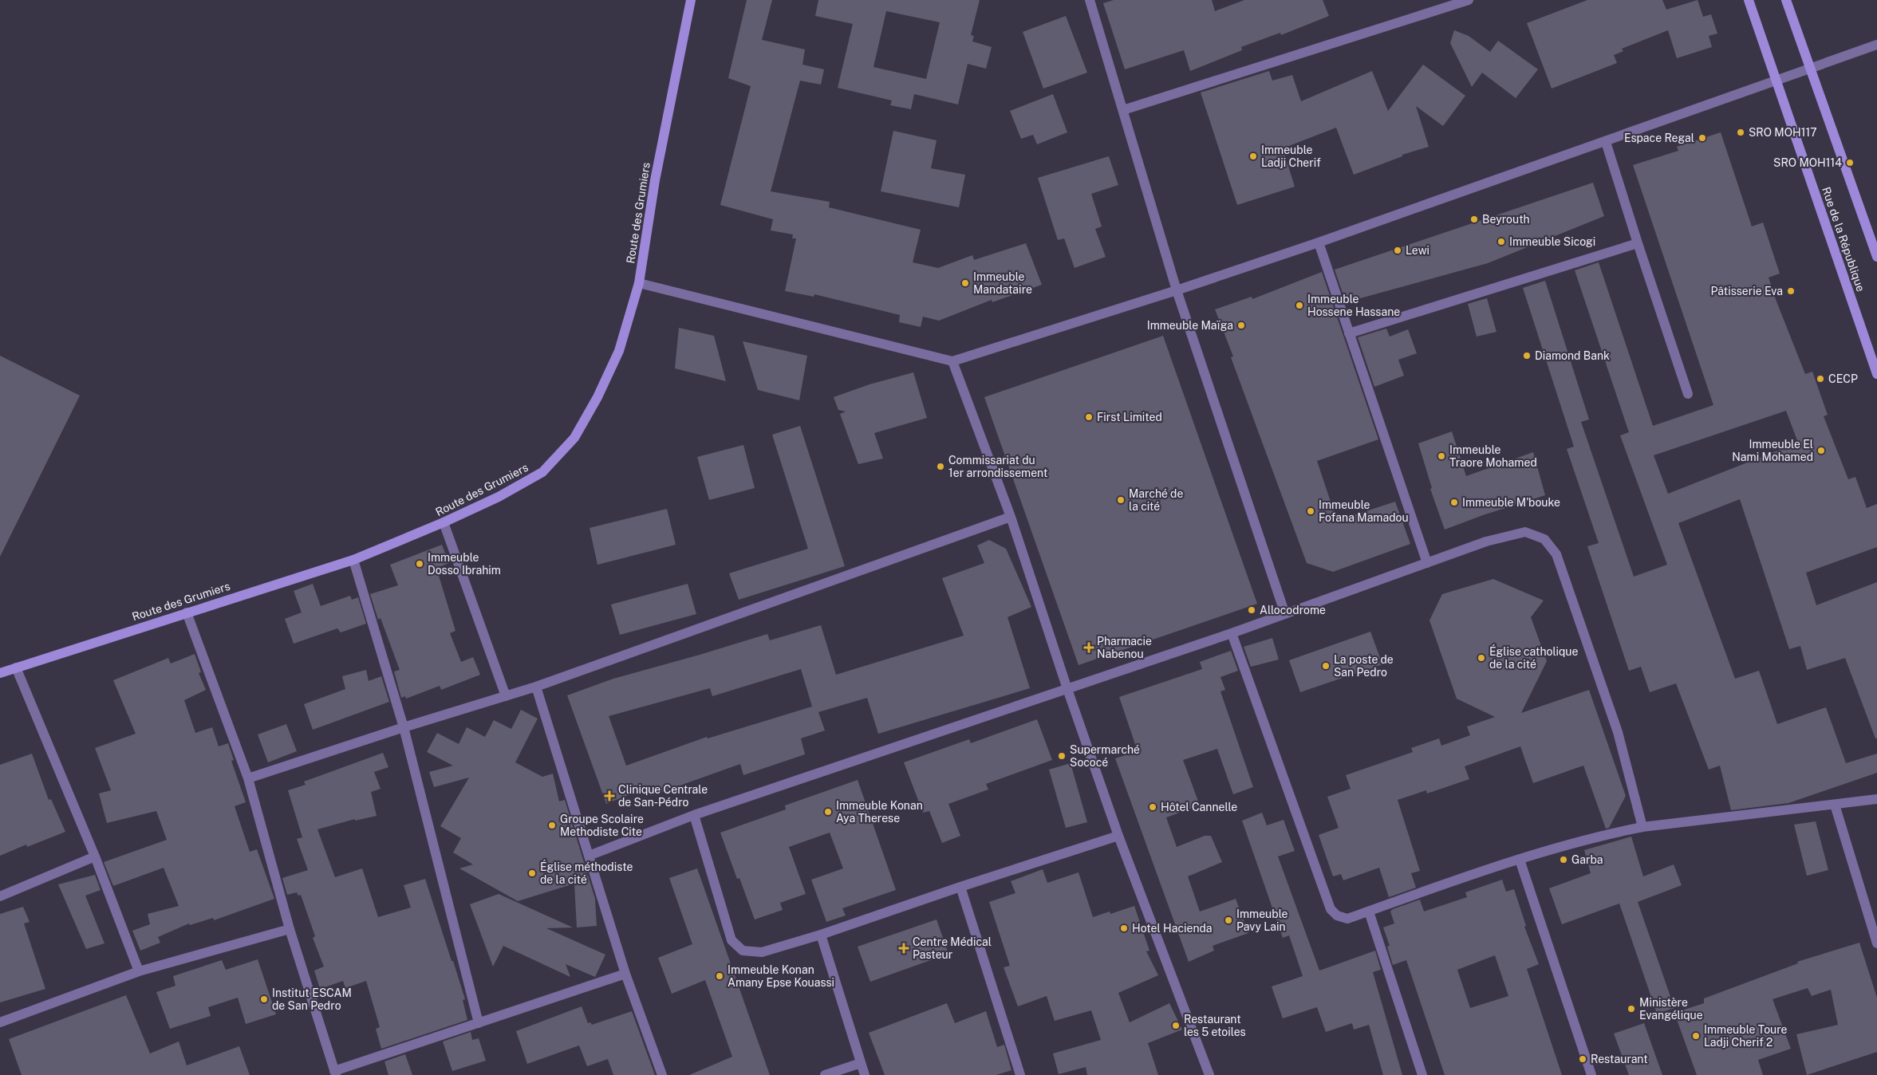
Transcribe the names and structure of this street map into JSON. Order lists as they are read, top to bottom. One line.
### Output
{"streets":{"main road":["Route des Grumiers","Rue de la République"]},"places":{"other":["SRO MOH117","Espace Regal","Immeuble Ladji Cherif","SRO MOH114","Beyrouth","Immeuble Sicogi","Lewi","Immeuble Mandataire","Pâtisserie Eva","Immeuble Hossene Hassane","Immeuble Maïga","Diamond Bank","CECP","First Limited","Immeuble El Nami Mohamed","Immeuble Traore Mohamed","Commissariat du 1er arrondissement","Marché de la cité","Immeuble M'bouke","Immeuble Fofana Mamadou","Immeuble Dosso Ibrahim","Allocodrome","Église catholique de la cité","La poste de San Pedro","Supermarché Sococé","Hôtel Cannelle","Immeuble Konan Aya Therese","Groupe Scolaire Methodiste Cite","Garba","Église méthodiste de la cité","Immeuble Pavy Lain","Hotel Hacienda","Immeuble Konan Amany Epse Kouassi","Institut ESCAM de San Pedro","Ministère Evangélique","Restaurant les 5 etoiles","Immeuble Toure Ladji Cherif 2","Restaurant"],"health":["Pharmacie Nabenou","Clinique Centrale de San-Pédro","Centre Médical Pasteur"]}}
